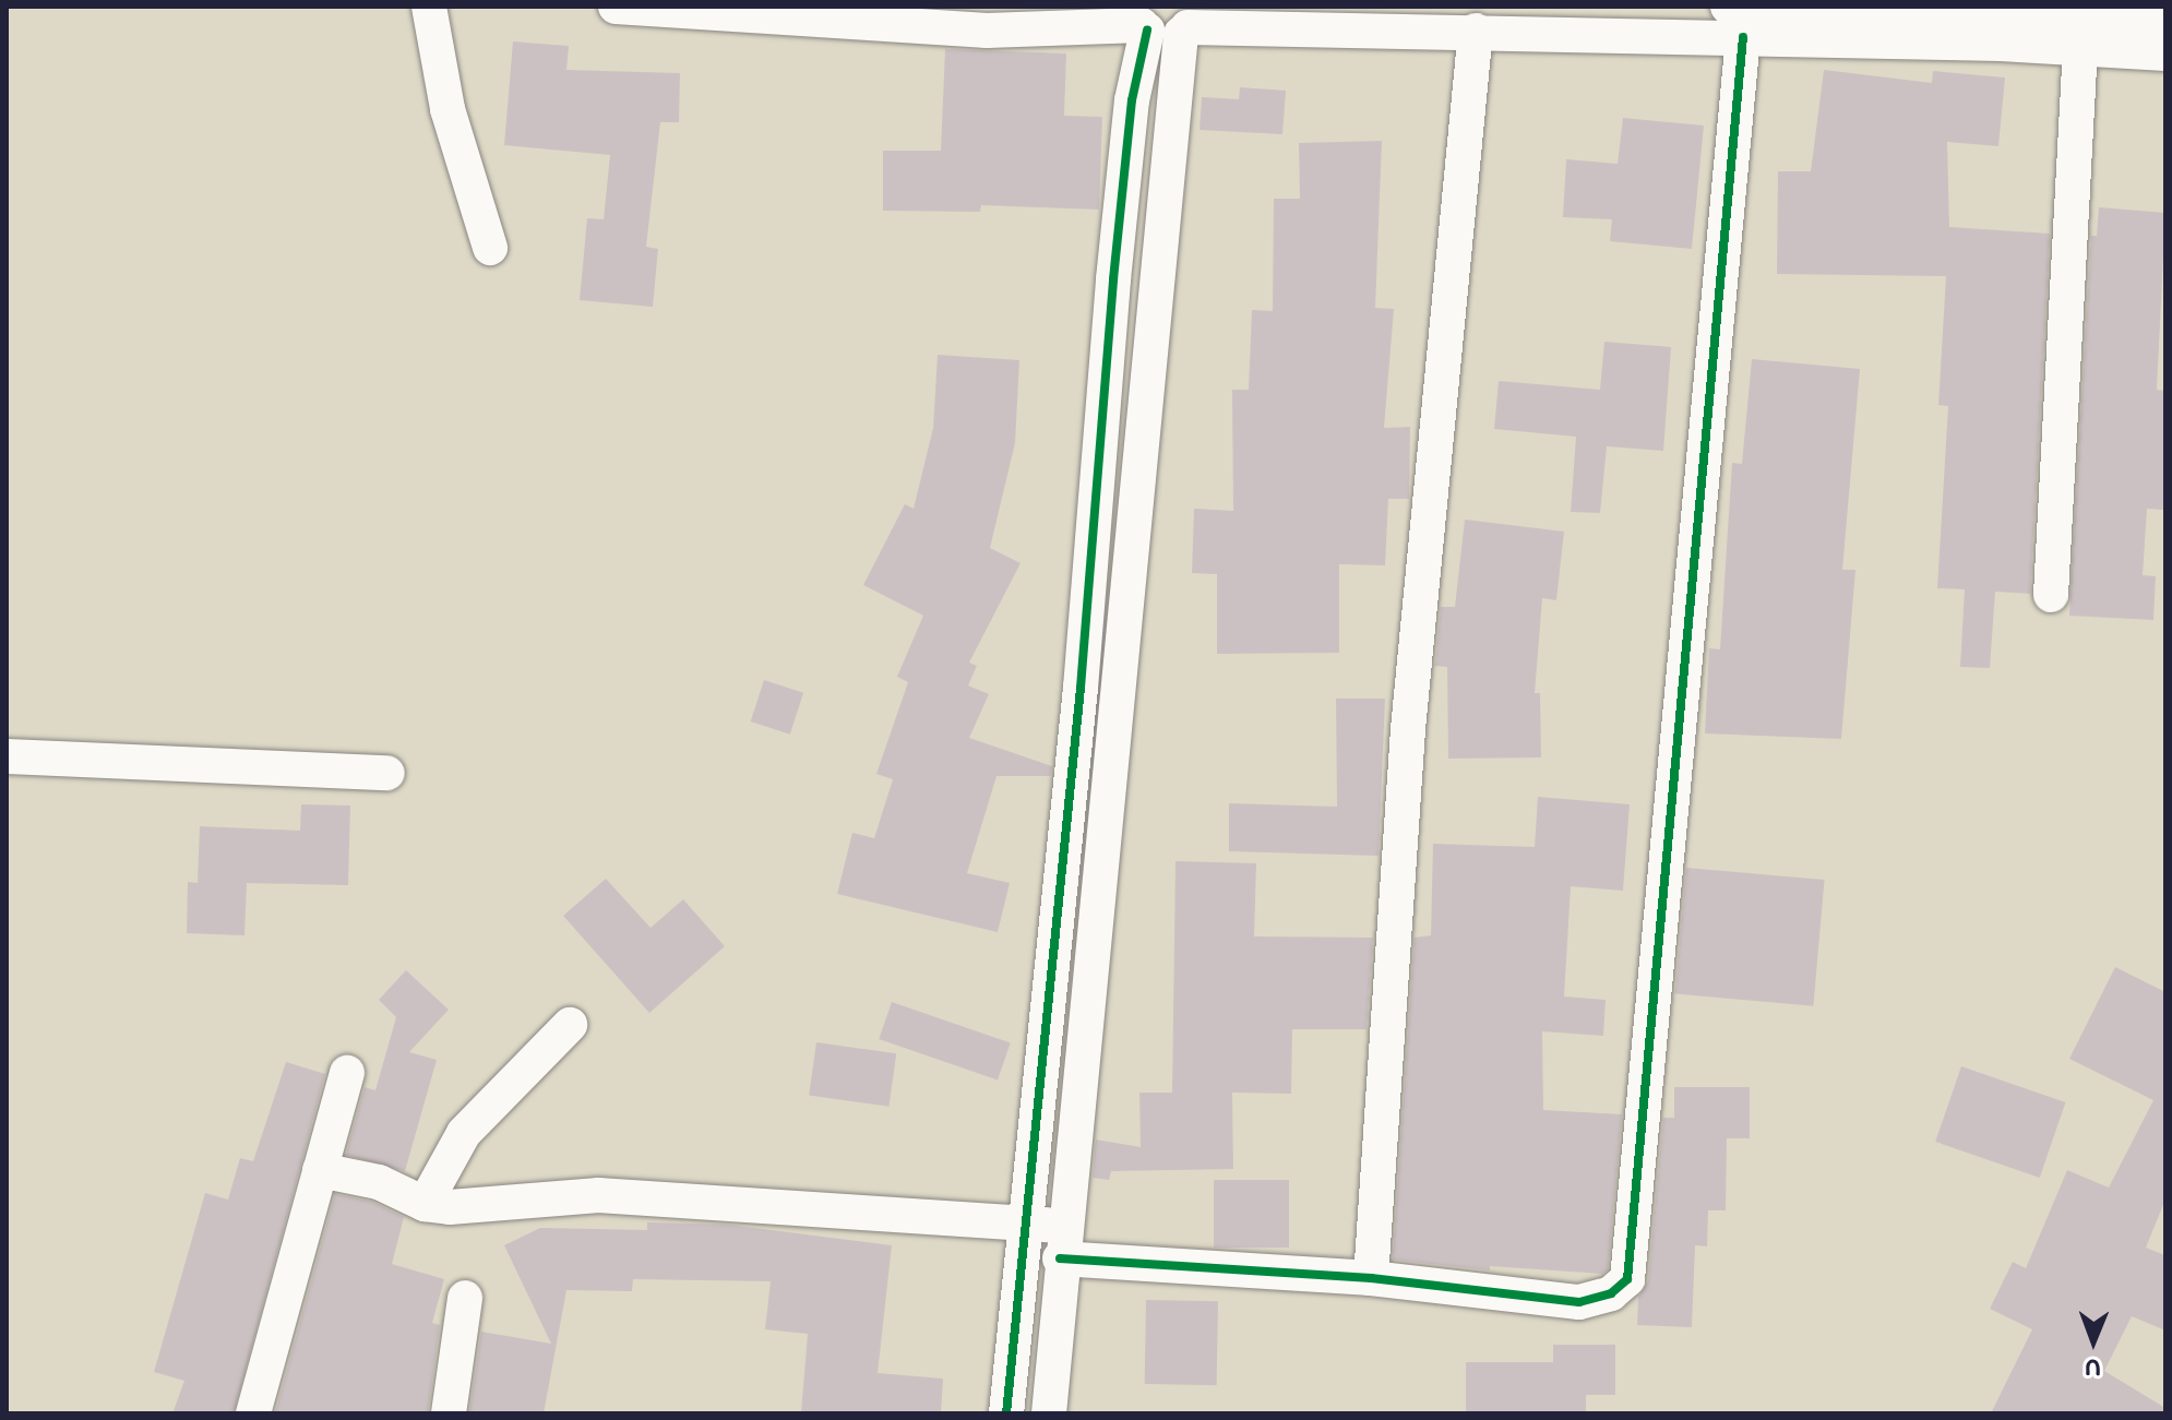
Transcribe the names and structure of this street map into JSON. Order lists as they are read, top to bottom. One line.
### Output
{"north":"bottom"}
